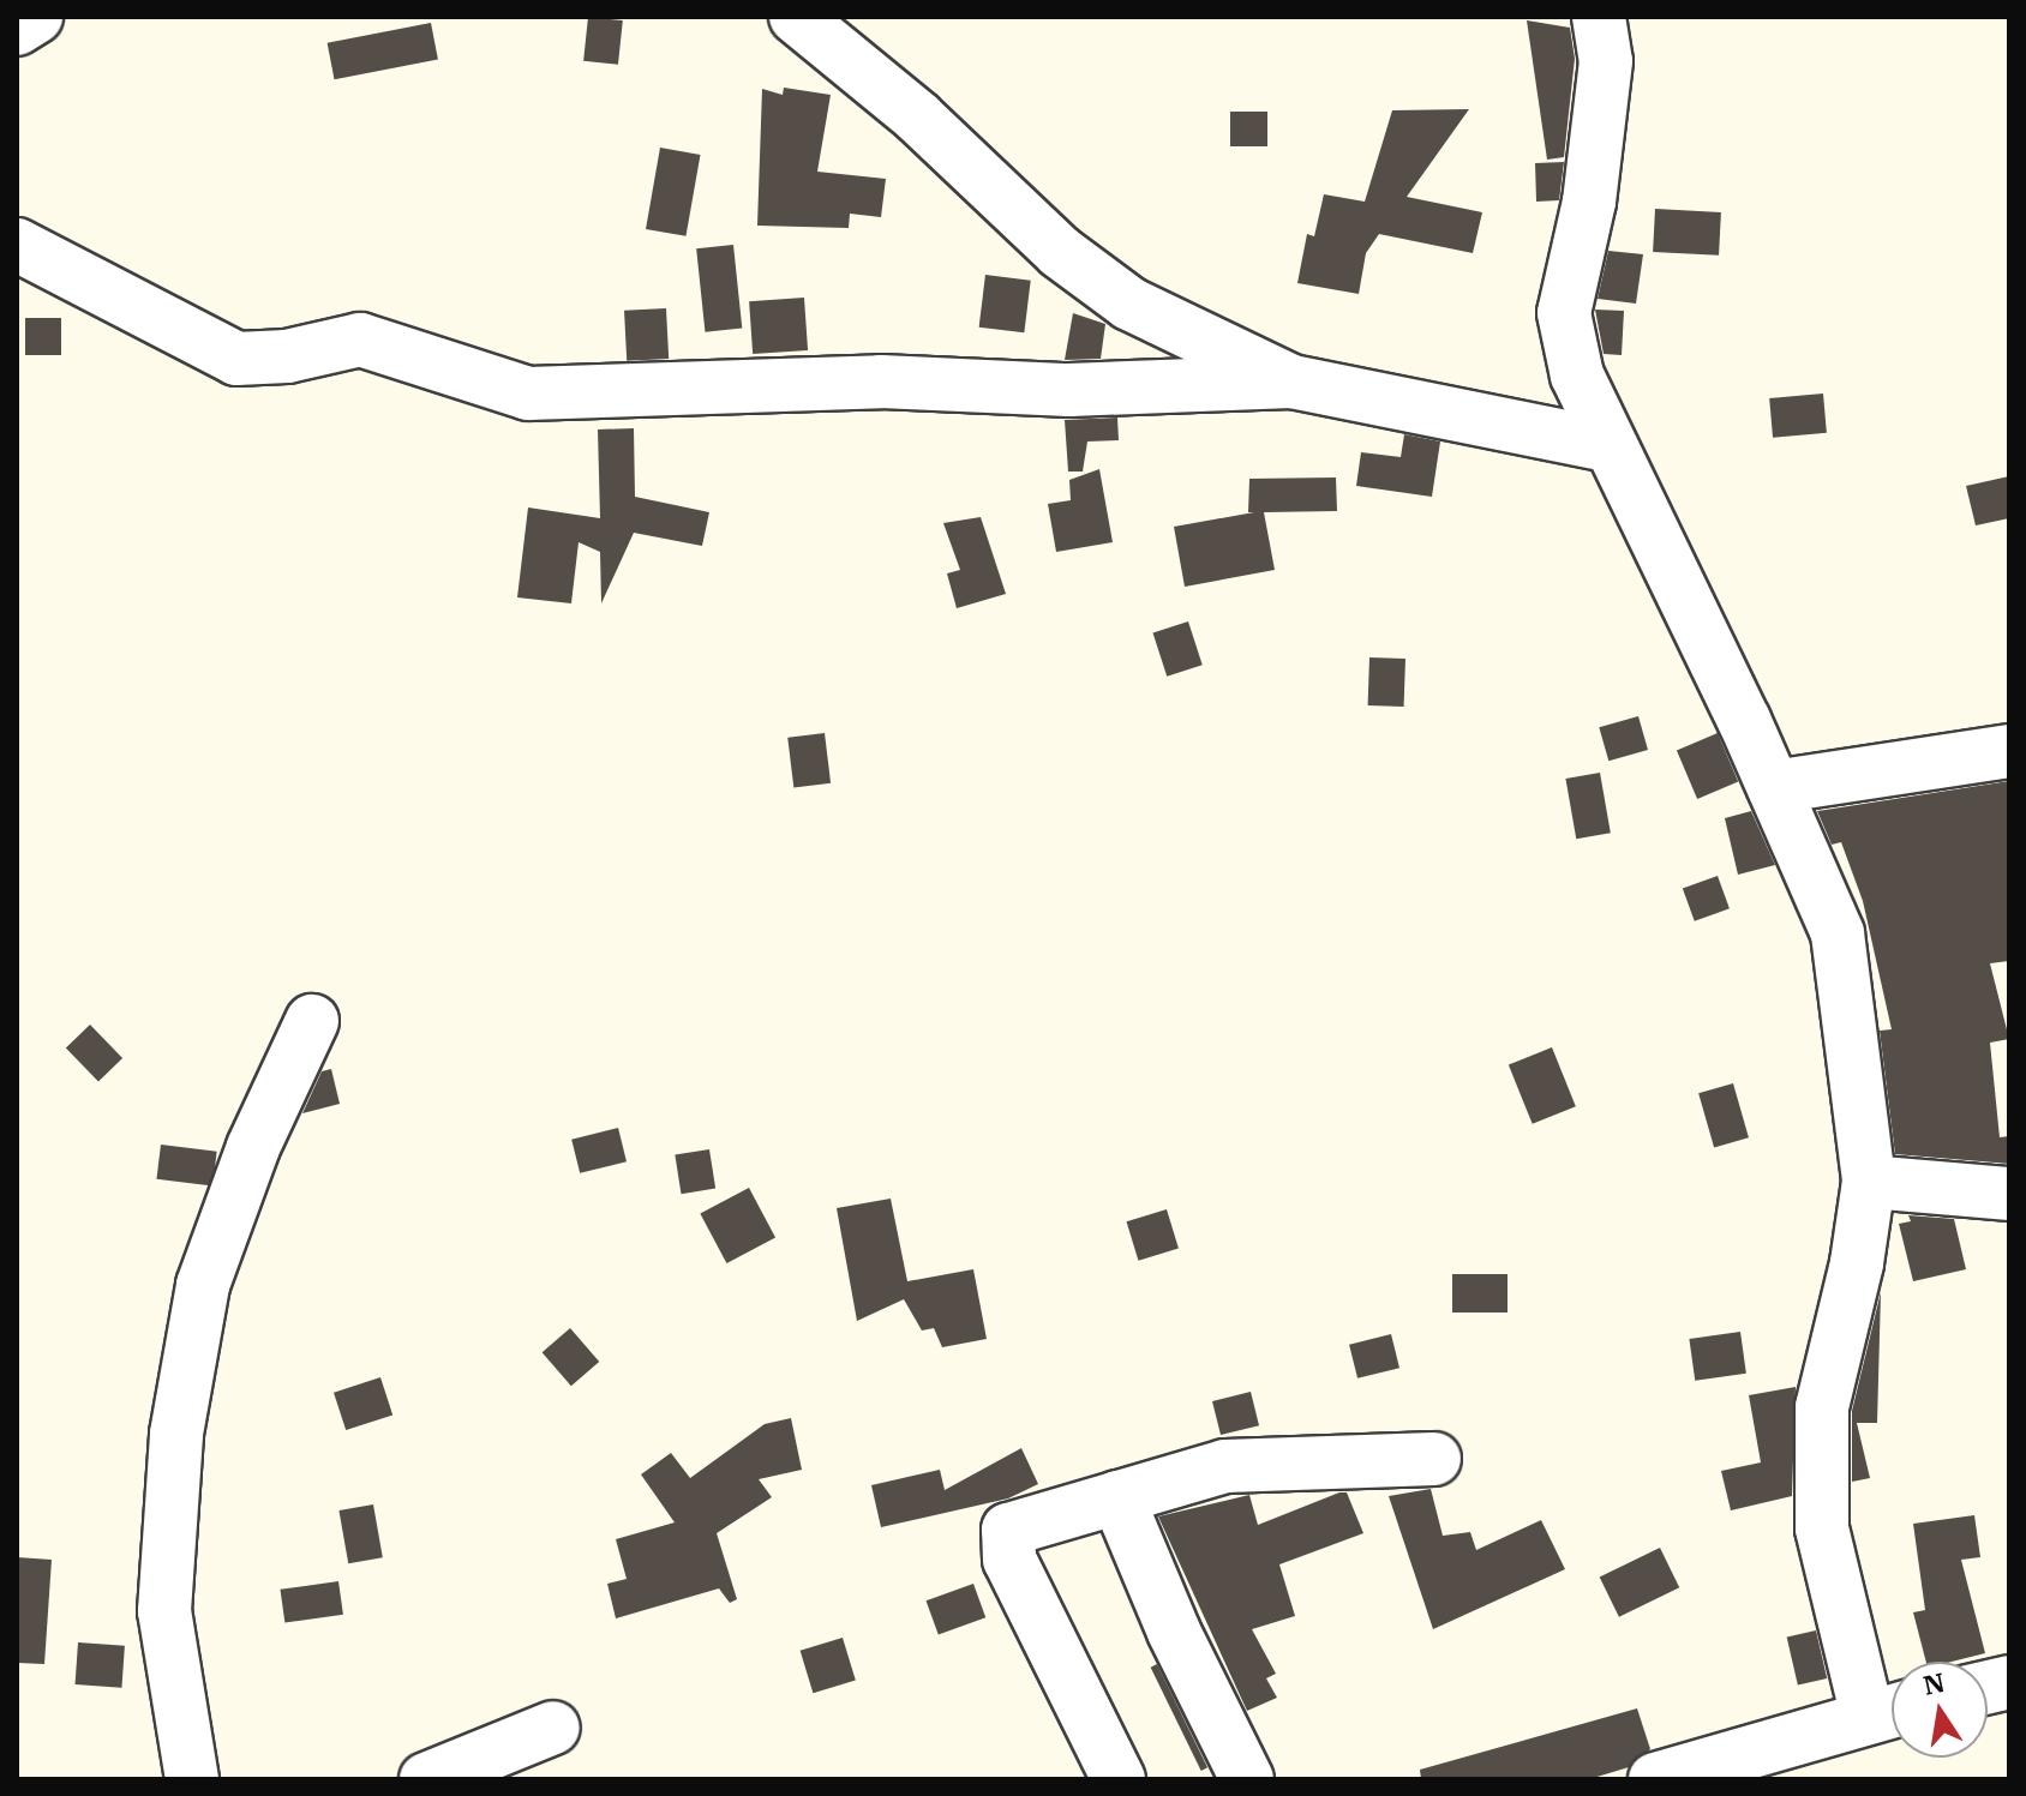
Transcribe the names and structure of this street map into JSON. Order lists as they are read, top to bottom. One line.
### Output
{"north":"top"}
